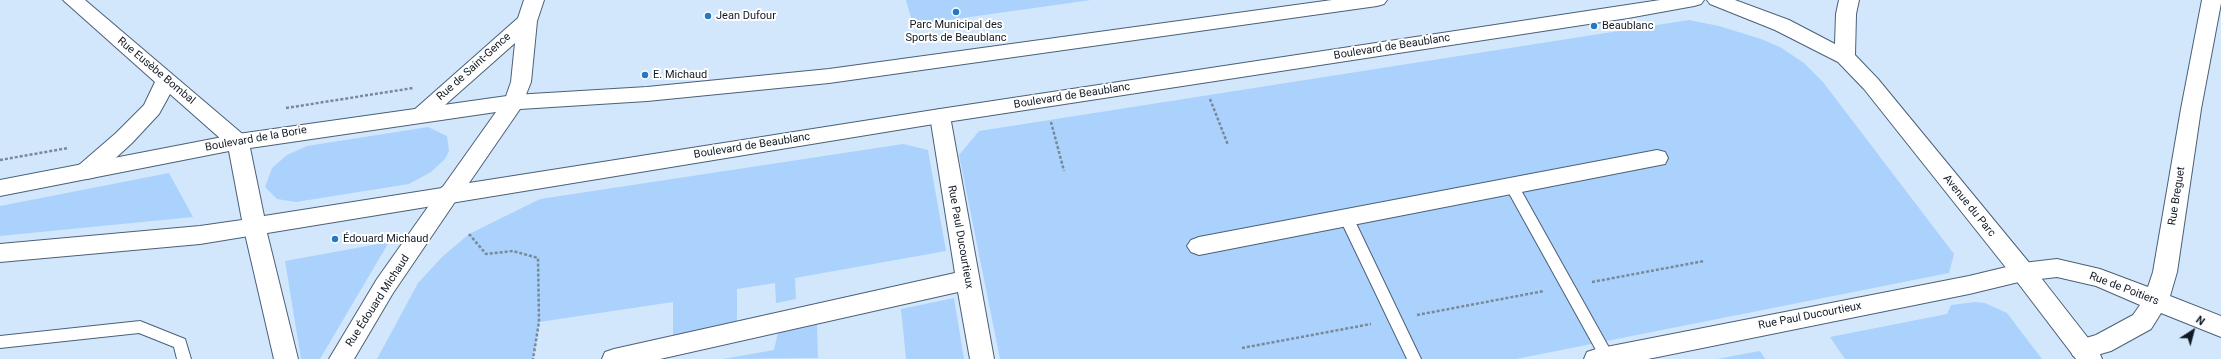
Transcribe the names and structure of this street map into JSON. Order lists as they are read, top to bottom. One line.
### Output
{"streets":{"main road":["Boulevard de Beaublanc","Rue de Saint-Gence","Rue Eusèbe Bombal","Boulevard de la Borie","Rue Breguet","Avenue du Parc","Rue Paul Ducourtieux","Rue de Poitiers","Rue Édouard Michaud"]},"crossings":[["Boulevard de Beaublanc","Rue Paul Ducourtieux"],["Boulevard de Beaublanc","Rue Édouard Michaud"],["Rue de Saint-Gence","Boulevard de la Borie"],["Rue de Saint-Gence","Rue Édouard Michaud"],["Rue Eusèbe Bombal","Boulevard de la Borie"],["Rue Breguet","Avenue du Parc"],["Rue Breguet","Rue de Poitiers"],["Avenue du Parc","Rue Paul Ducourtieux"],["Avenue du Parc","Rue de Poitiers"],["Rue Paul Ducourtieux","Rue de Poitiers"]],"places":["Parc Municipal des Sports de Beaublanc","Jean Dufour","Beaublanc","E. Michaud","Édouard Michaud"],"north":"top right"}
